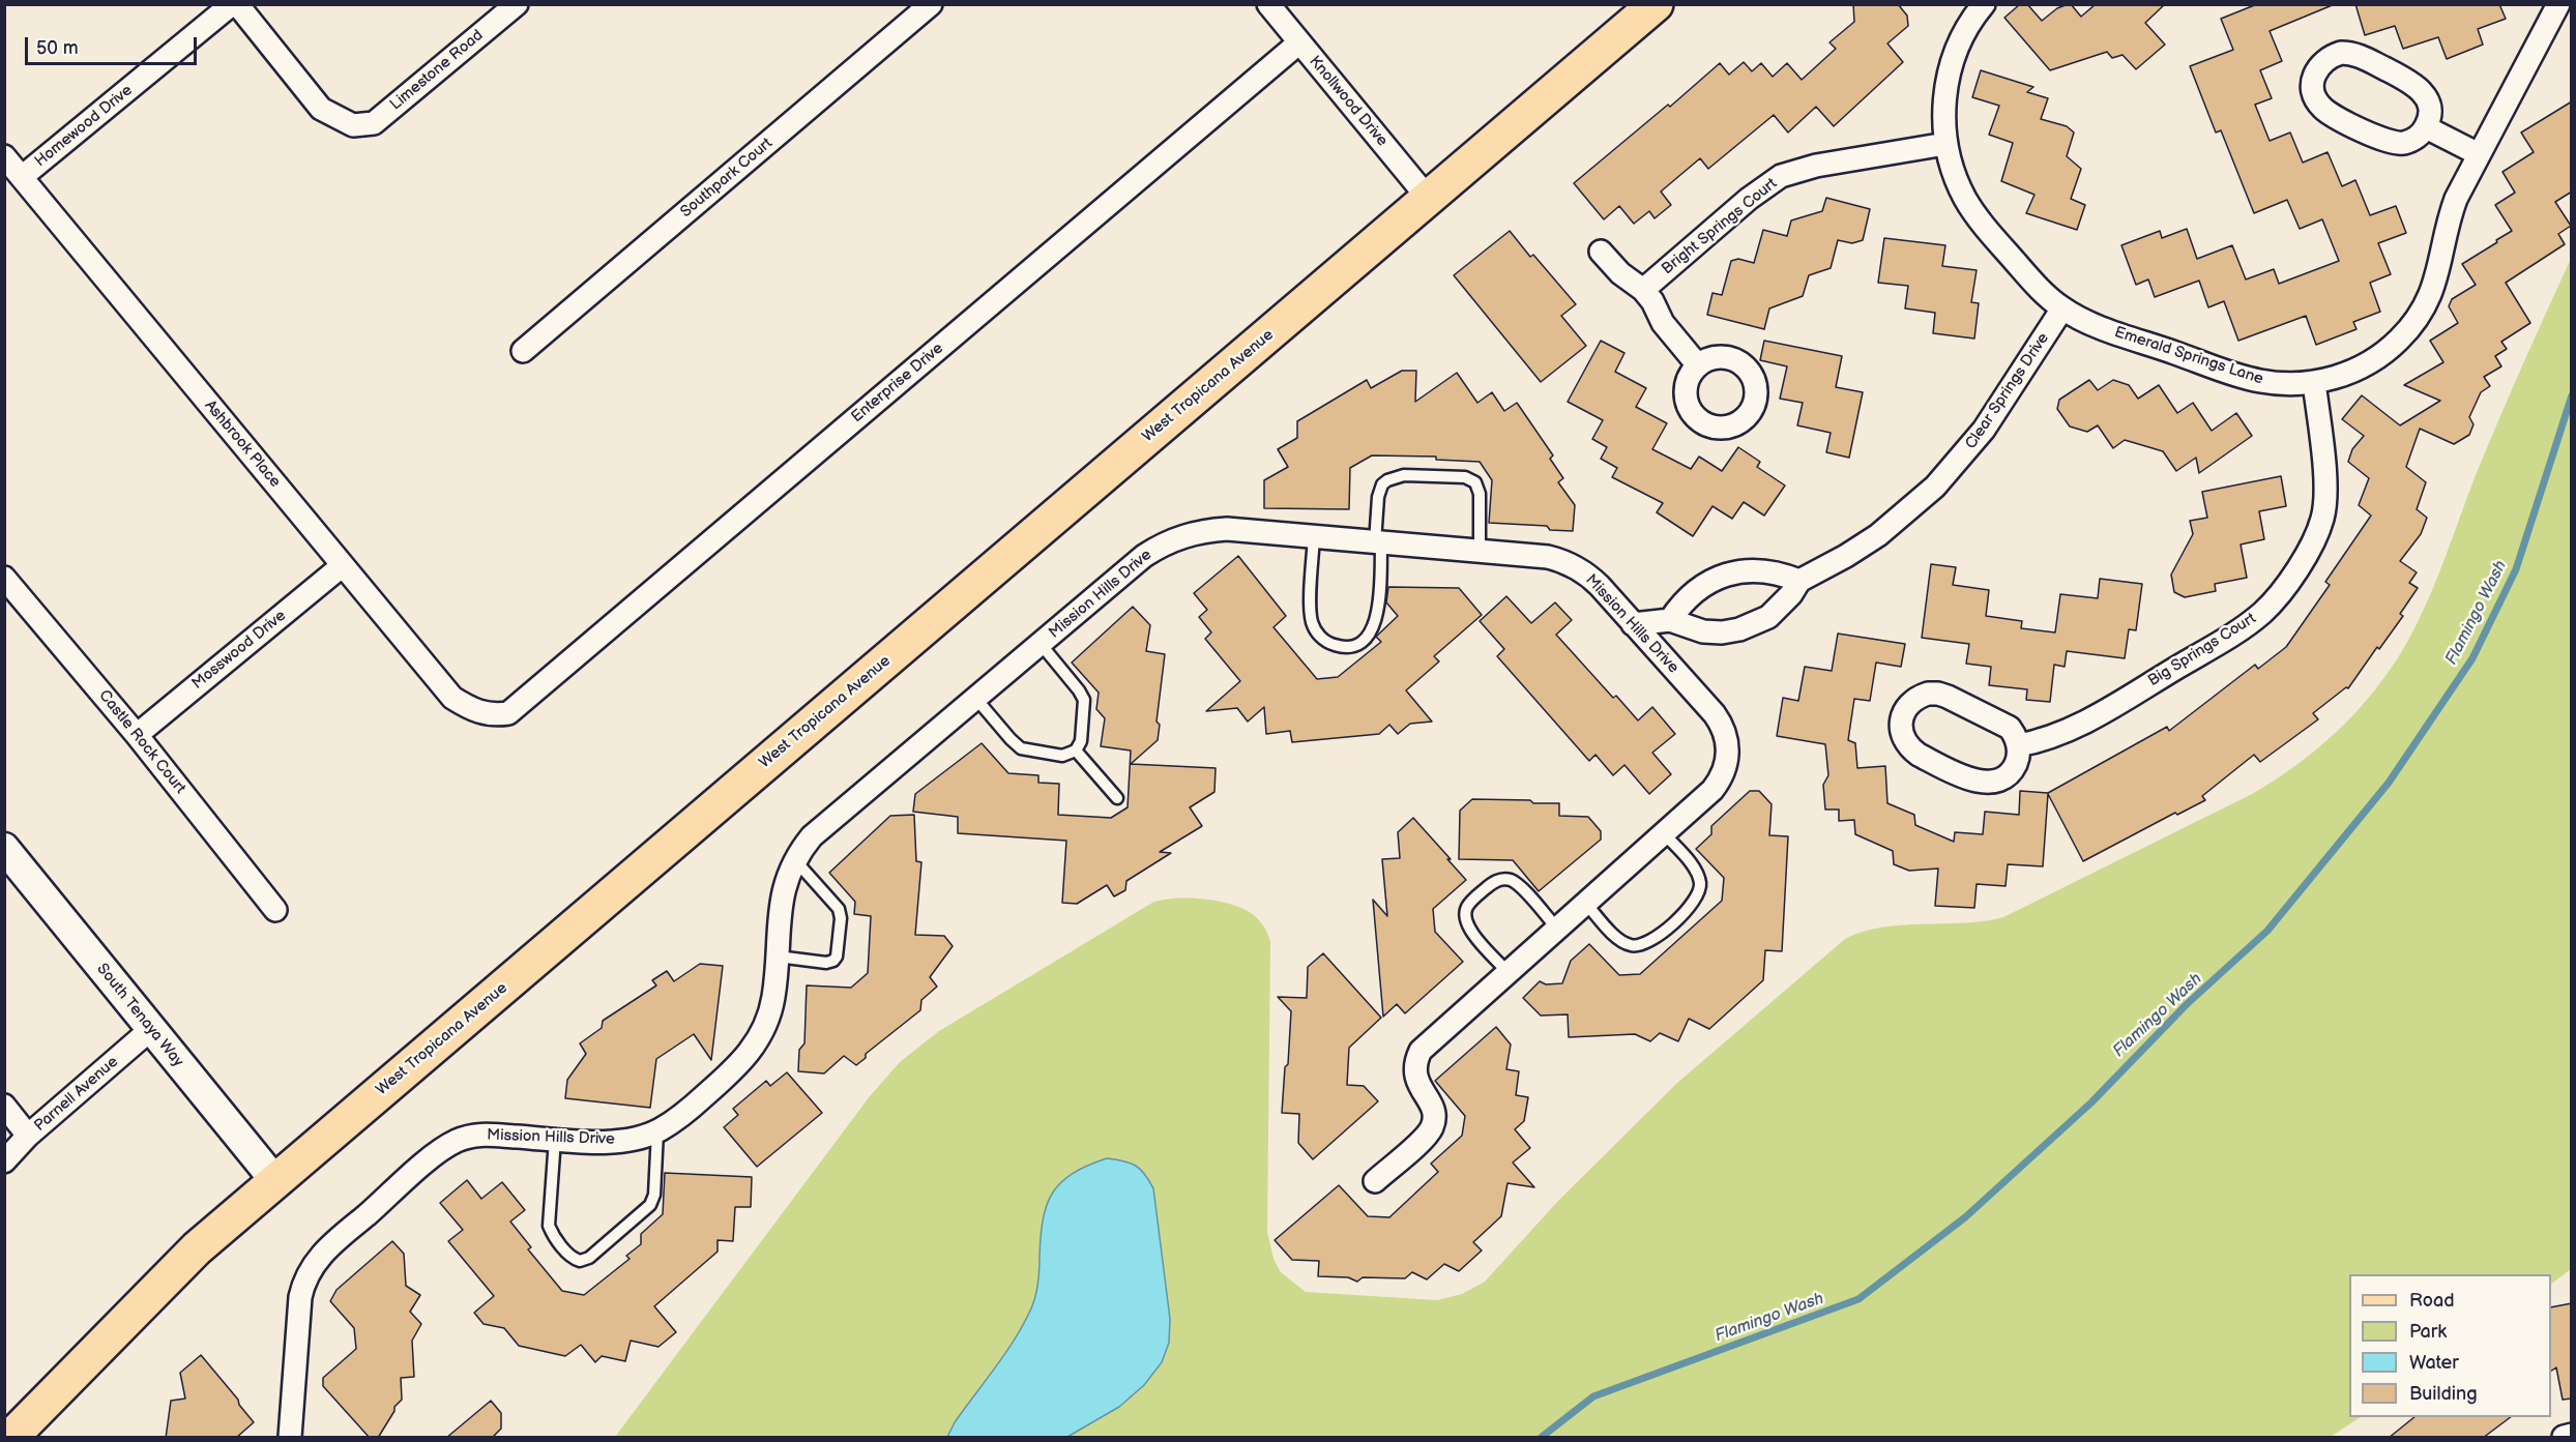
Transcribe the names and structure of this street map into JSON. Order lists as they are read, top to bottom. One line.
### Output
{"streets":{"main road":["West Tropicana Avenue"],"street":["Limestone Road","Knollwood Drive","Homewood Drive","Southpark Court","Bright Springs Court","Emerald Springs Lane","Enterprise Drive","Clear Springs Drive","Ashbrook Place","Mission Hills Drive","Mosswood Drive","Big Springs Court","Castle Rock Court","South Tenaya Way","Parnell Avenue"]},"crossings":[["Knollwood Drive","Enterprise Drive"],["Knollwood Drive","West Tropicana Avenue"],["Homewood Drive","Ashbrook Place"],["Bright Springs Court","Emerald Springs Lane"],["Emerald Springs Lane","Clear Springs Drive"],["Emerald Springs Lane","Big Springs Court"],["Enterprise Drive","Ashbrook Place"],["West Tropicana Avenue","South Tenaya Way"],["Clear Springs Drive","Mission Hills Drive"],["Ashbrook Place","Mosswood Drive"],["Mosswood Drive","Castle Rock Court"],["South Tenaya Way","Parnell Avenue"]],"water":["Flamingo Wash"],"legend":["Road","Park","Water","Building"],"scale_bar":"50 m"}
